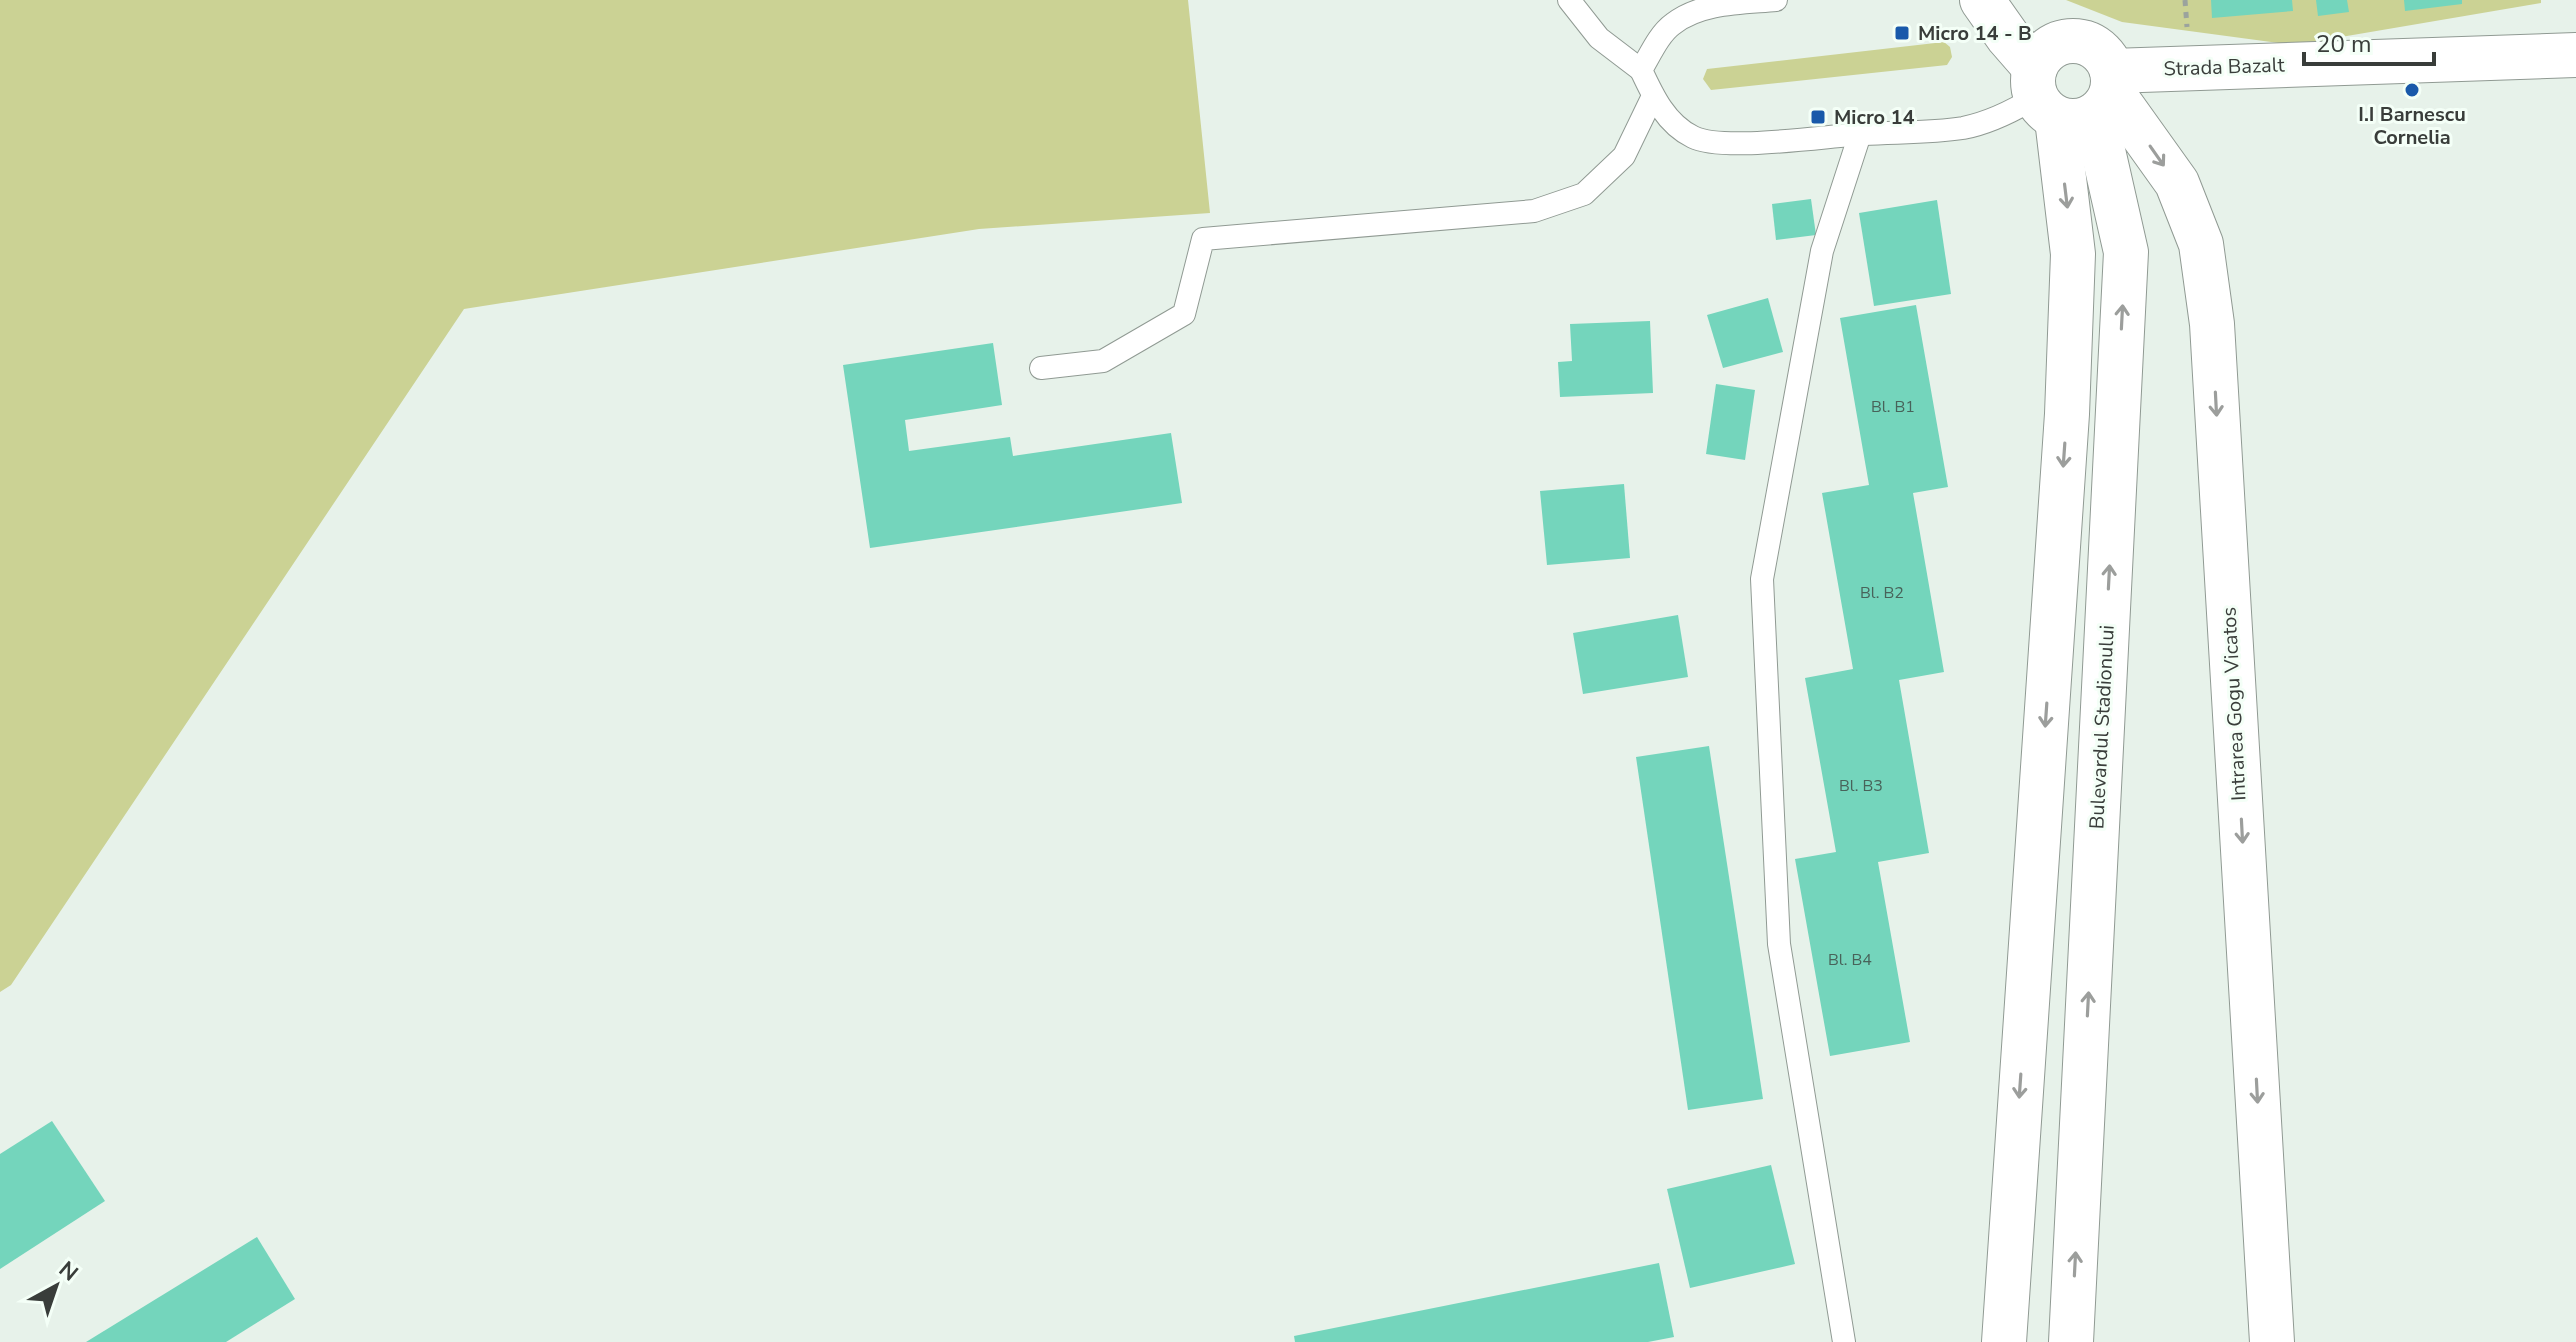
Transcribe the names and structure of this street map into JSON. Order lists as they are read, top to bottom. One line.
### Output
{"streets":{"main road":["Strada Bazalt","Intrarea Gogu Vicatos","Bulevardul Stadionului"]},"crossings":[["Strada Bazalt","Intrarea Gogu Vicatos"],["Strada Bazalt","Bulevardul Stadionului"],["Intrarea Gogu Vicatos","Bulevardul Stadionului"]],"places":{"transit":["Micro 14 - B","Micro 14"],"other":["I.I Barnescu Cornelia"]},"house_numbers":["Bl. B1","Bl. B2","Bl. B3","Bl. B4"],"scale_bar":"20 m","north":"top right"}
